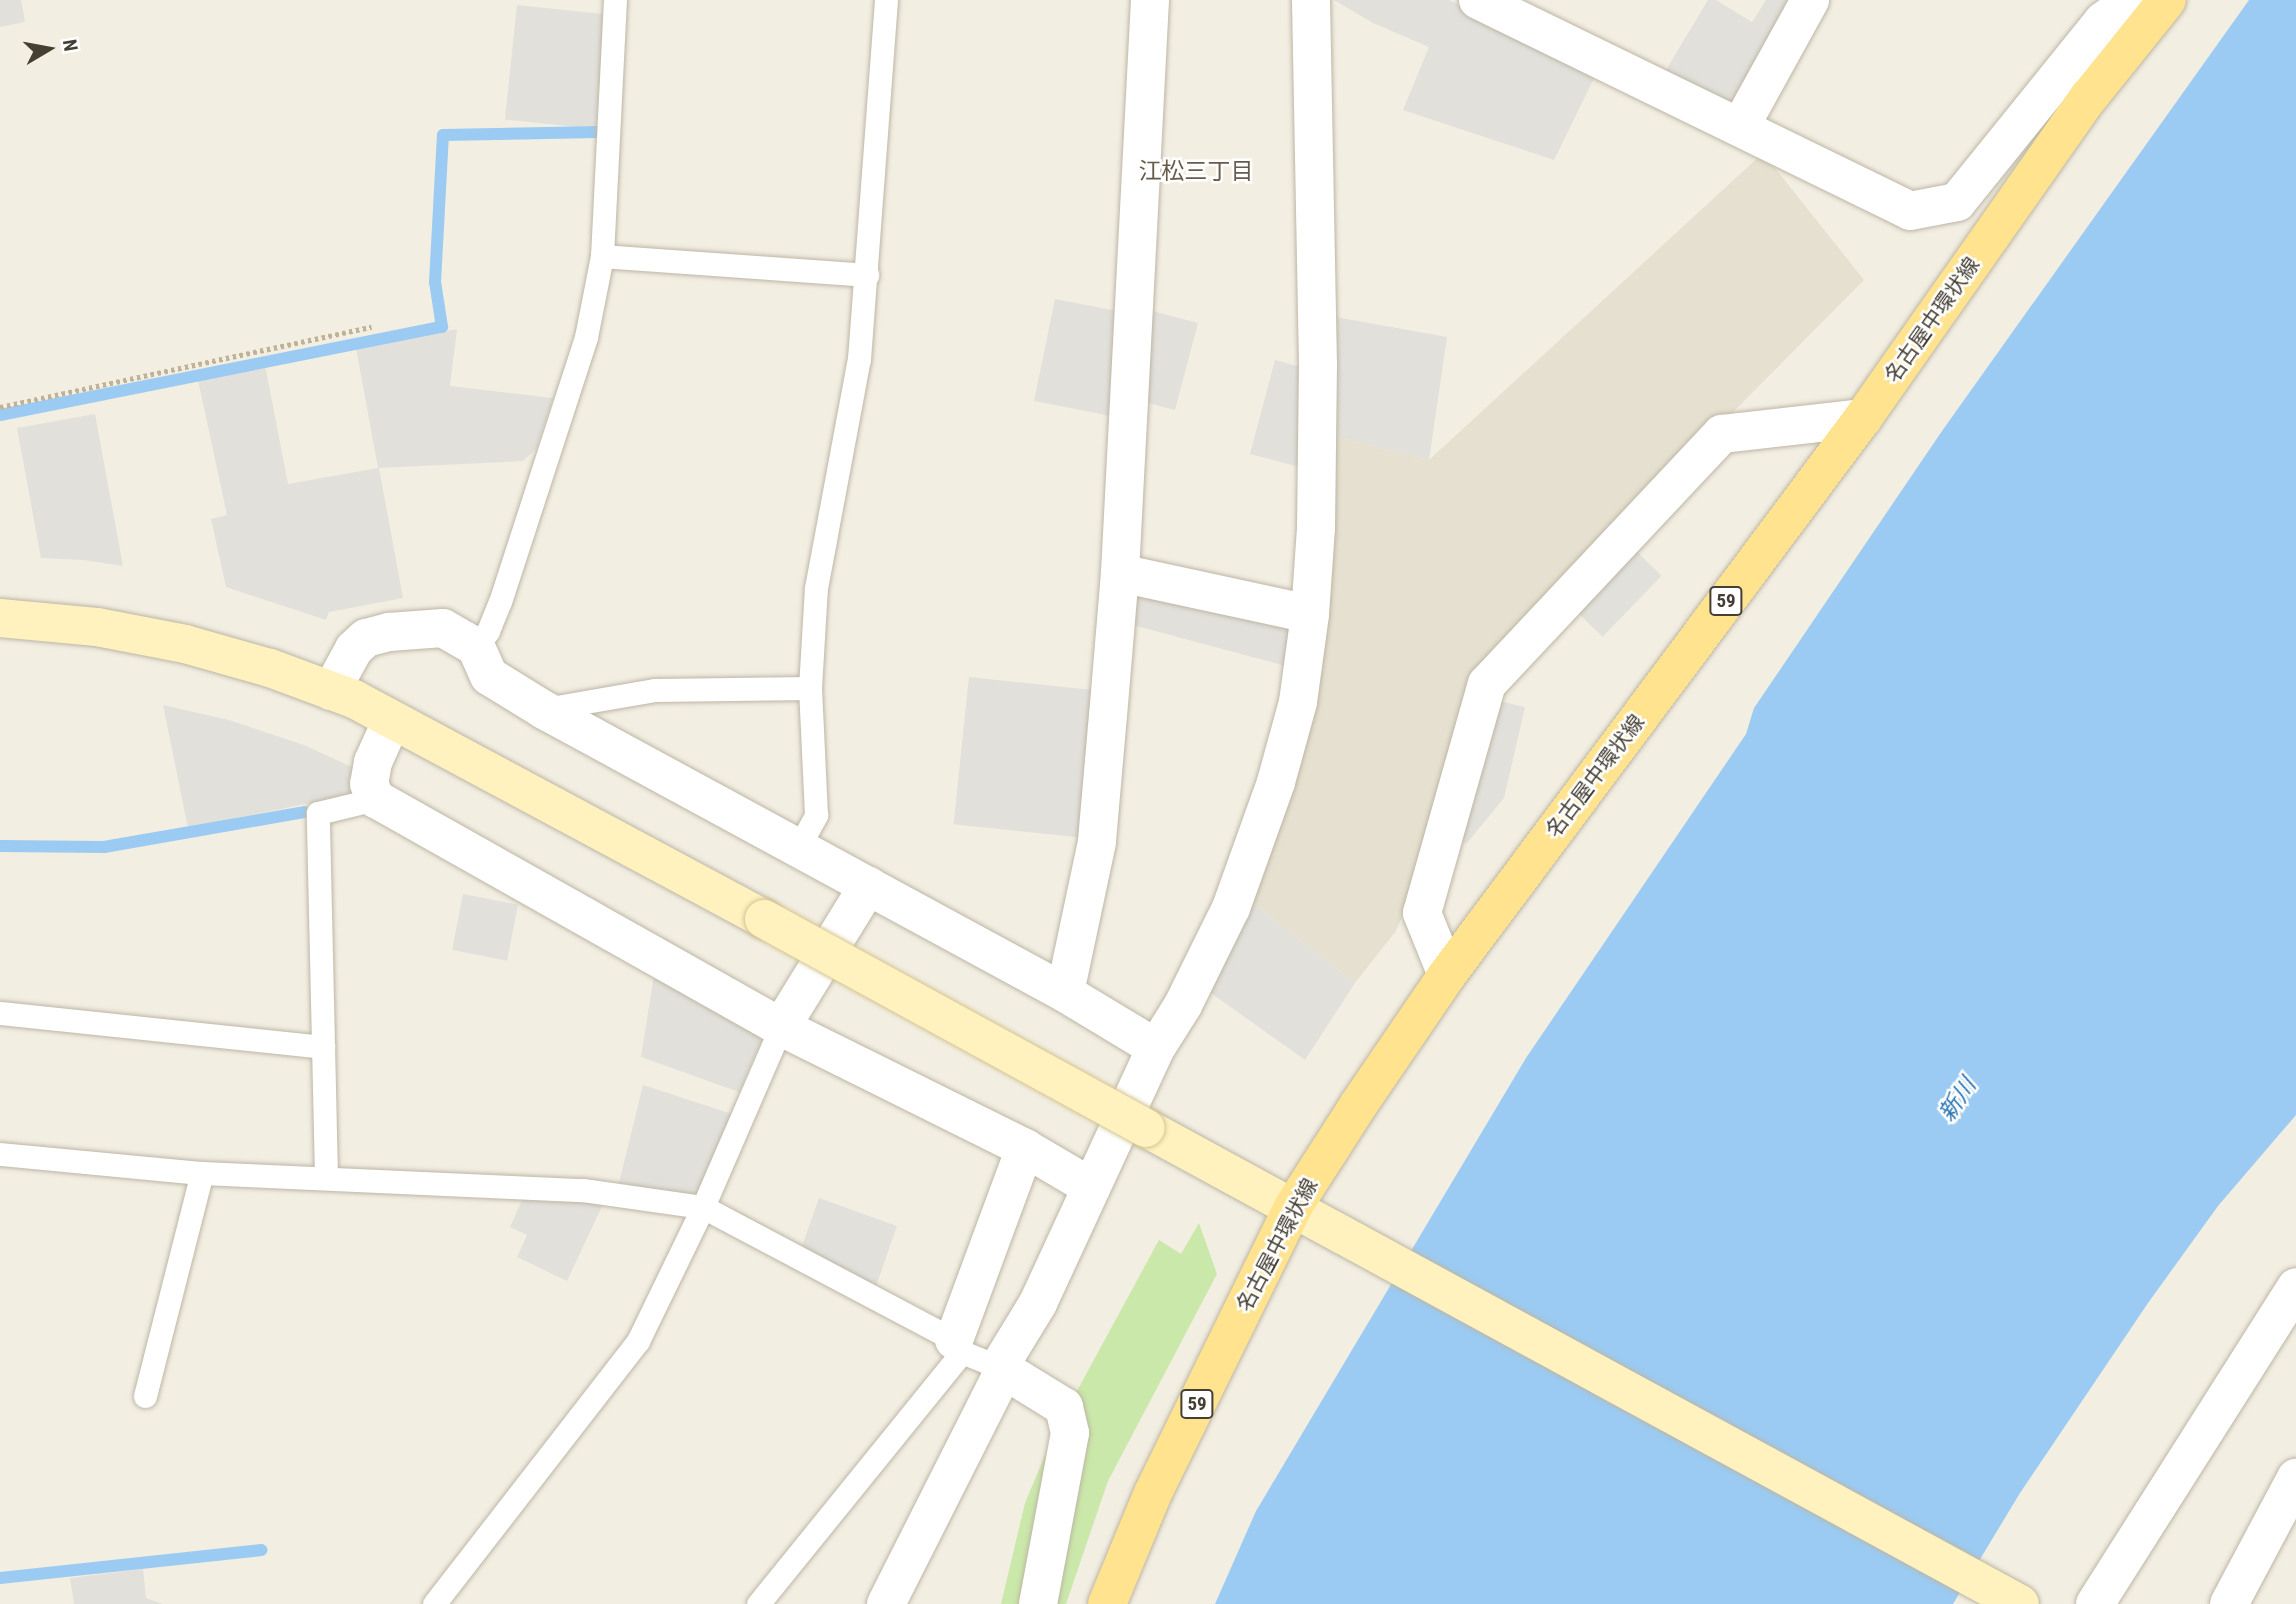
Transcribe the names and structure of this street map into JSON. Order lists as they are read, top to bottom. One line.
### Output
{"streets":{"main road":["名古屋中環状線","59"]},"districts":["江松三丁目"],"water":["新川"],"north":"right"}
